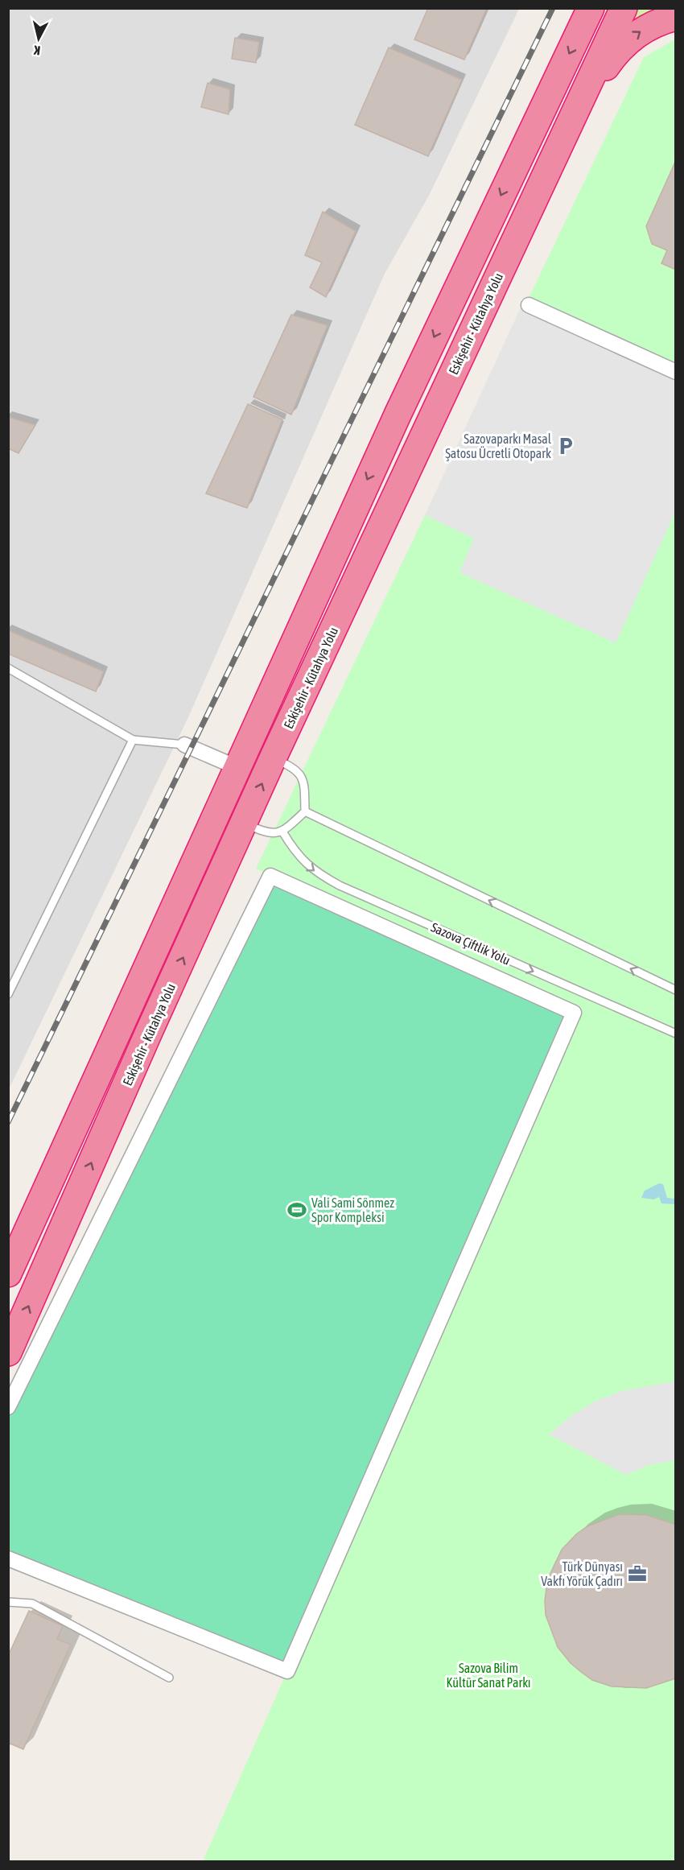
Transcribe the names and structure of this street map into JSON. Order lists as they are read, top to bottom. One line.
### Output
{"streets":{"highway":["Eskişehir - Kütahya Yolu"],"lane":["Sazova Çiftlik Yolu"]},"parks":["Sazova Bilim Kültür Sanat Parkı"],"places":{"parking":["Sazovaparkı Masal Şatosu Ücretli Otopark"],"sports":["Vali Sami Sönmez Spor Kompleksi"],"office":["Türk Dünyası Vakfı Yörük Çadırı"]},"north":"bottom"}
